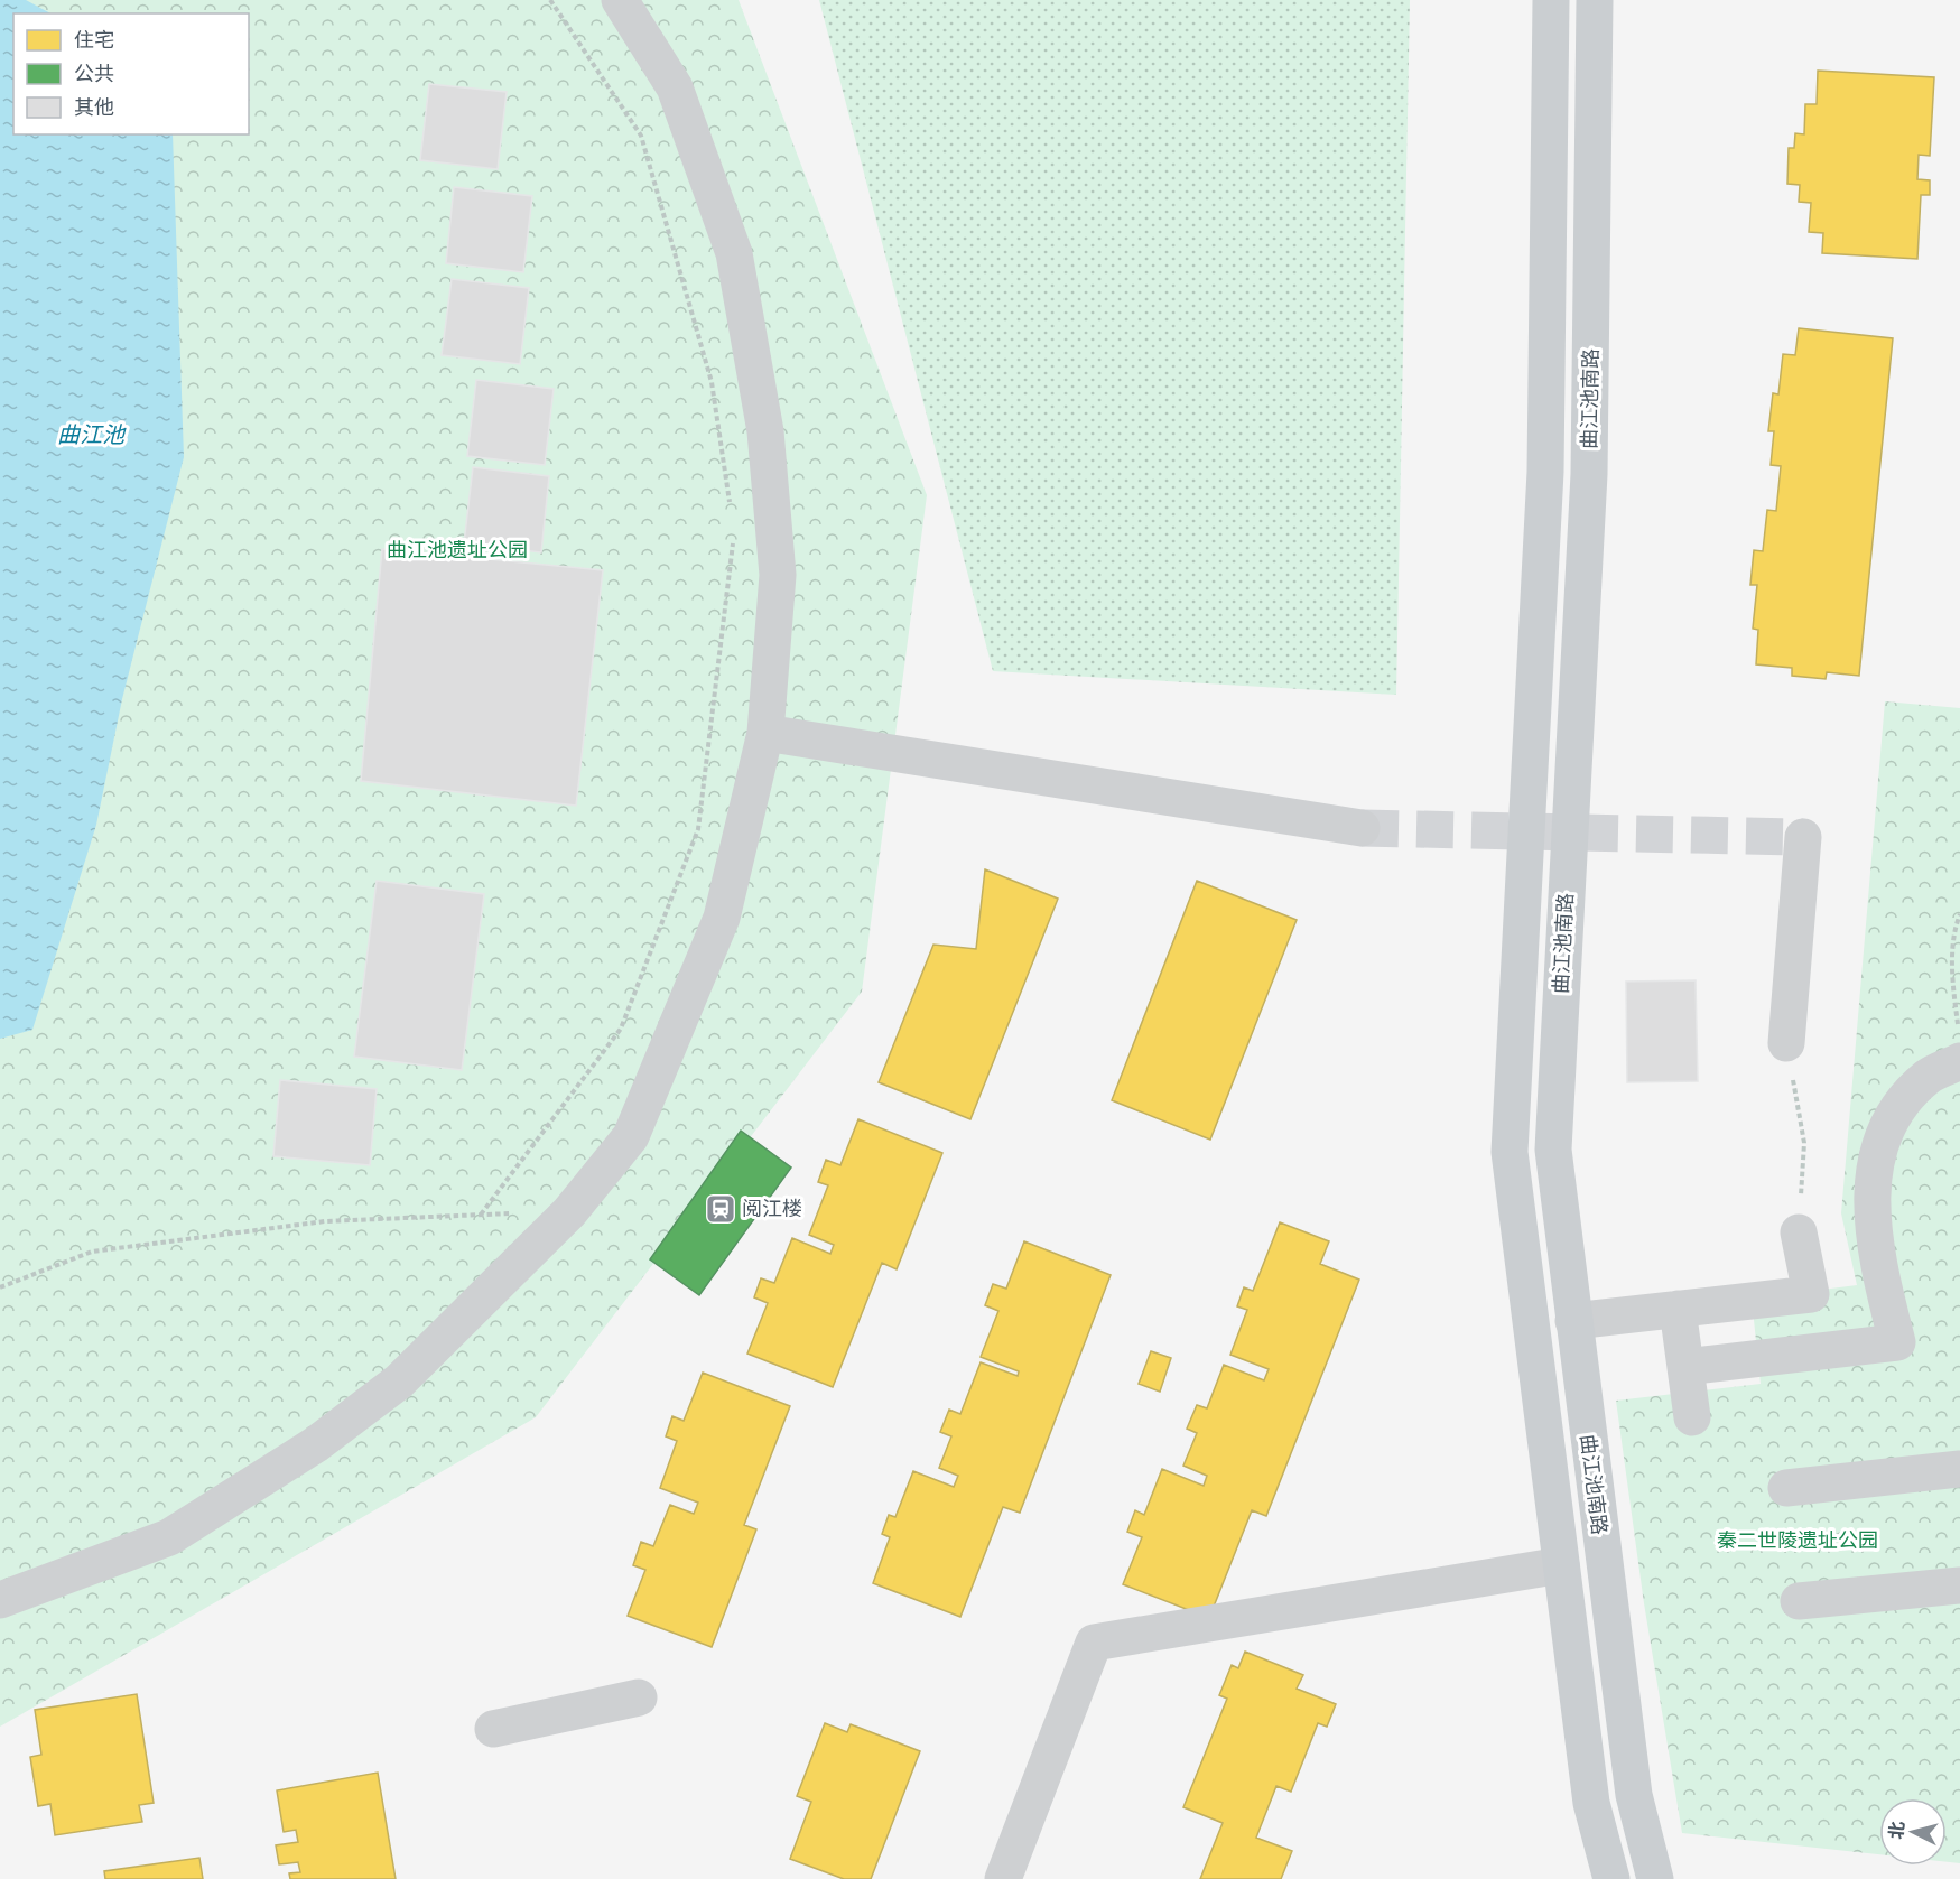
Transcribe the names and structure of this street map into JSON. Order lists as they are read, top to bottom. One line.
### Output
{"streets":{"main road":["曲江池南路"]},"water":["曲江池"],"parks":["曲江池遗址公园","秦二世陵遗址公园"],"places":{"station":["阅江楼"]},"legend":["住宅","公共","其他"],"north":"left"}
